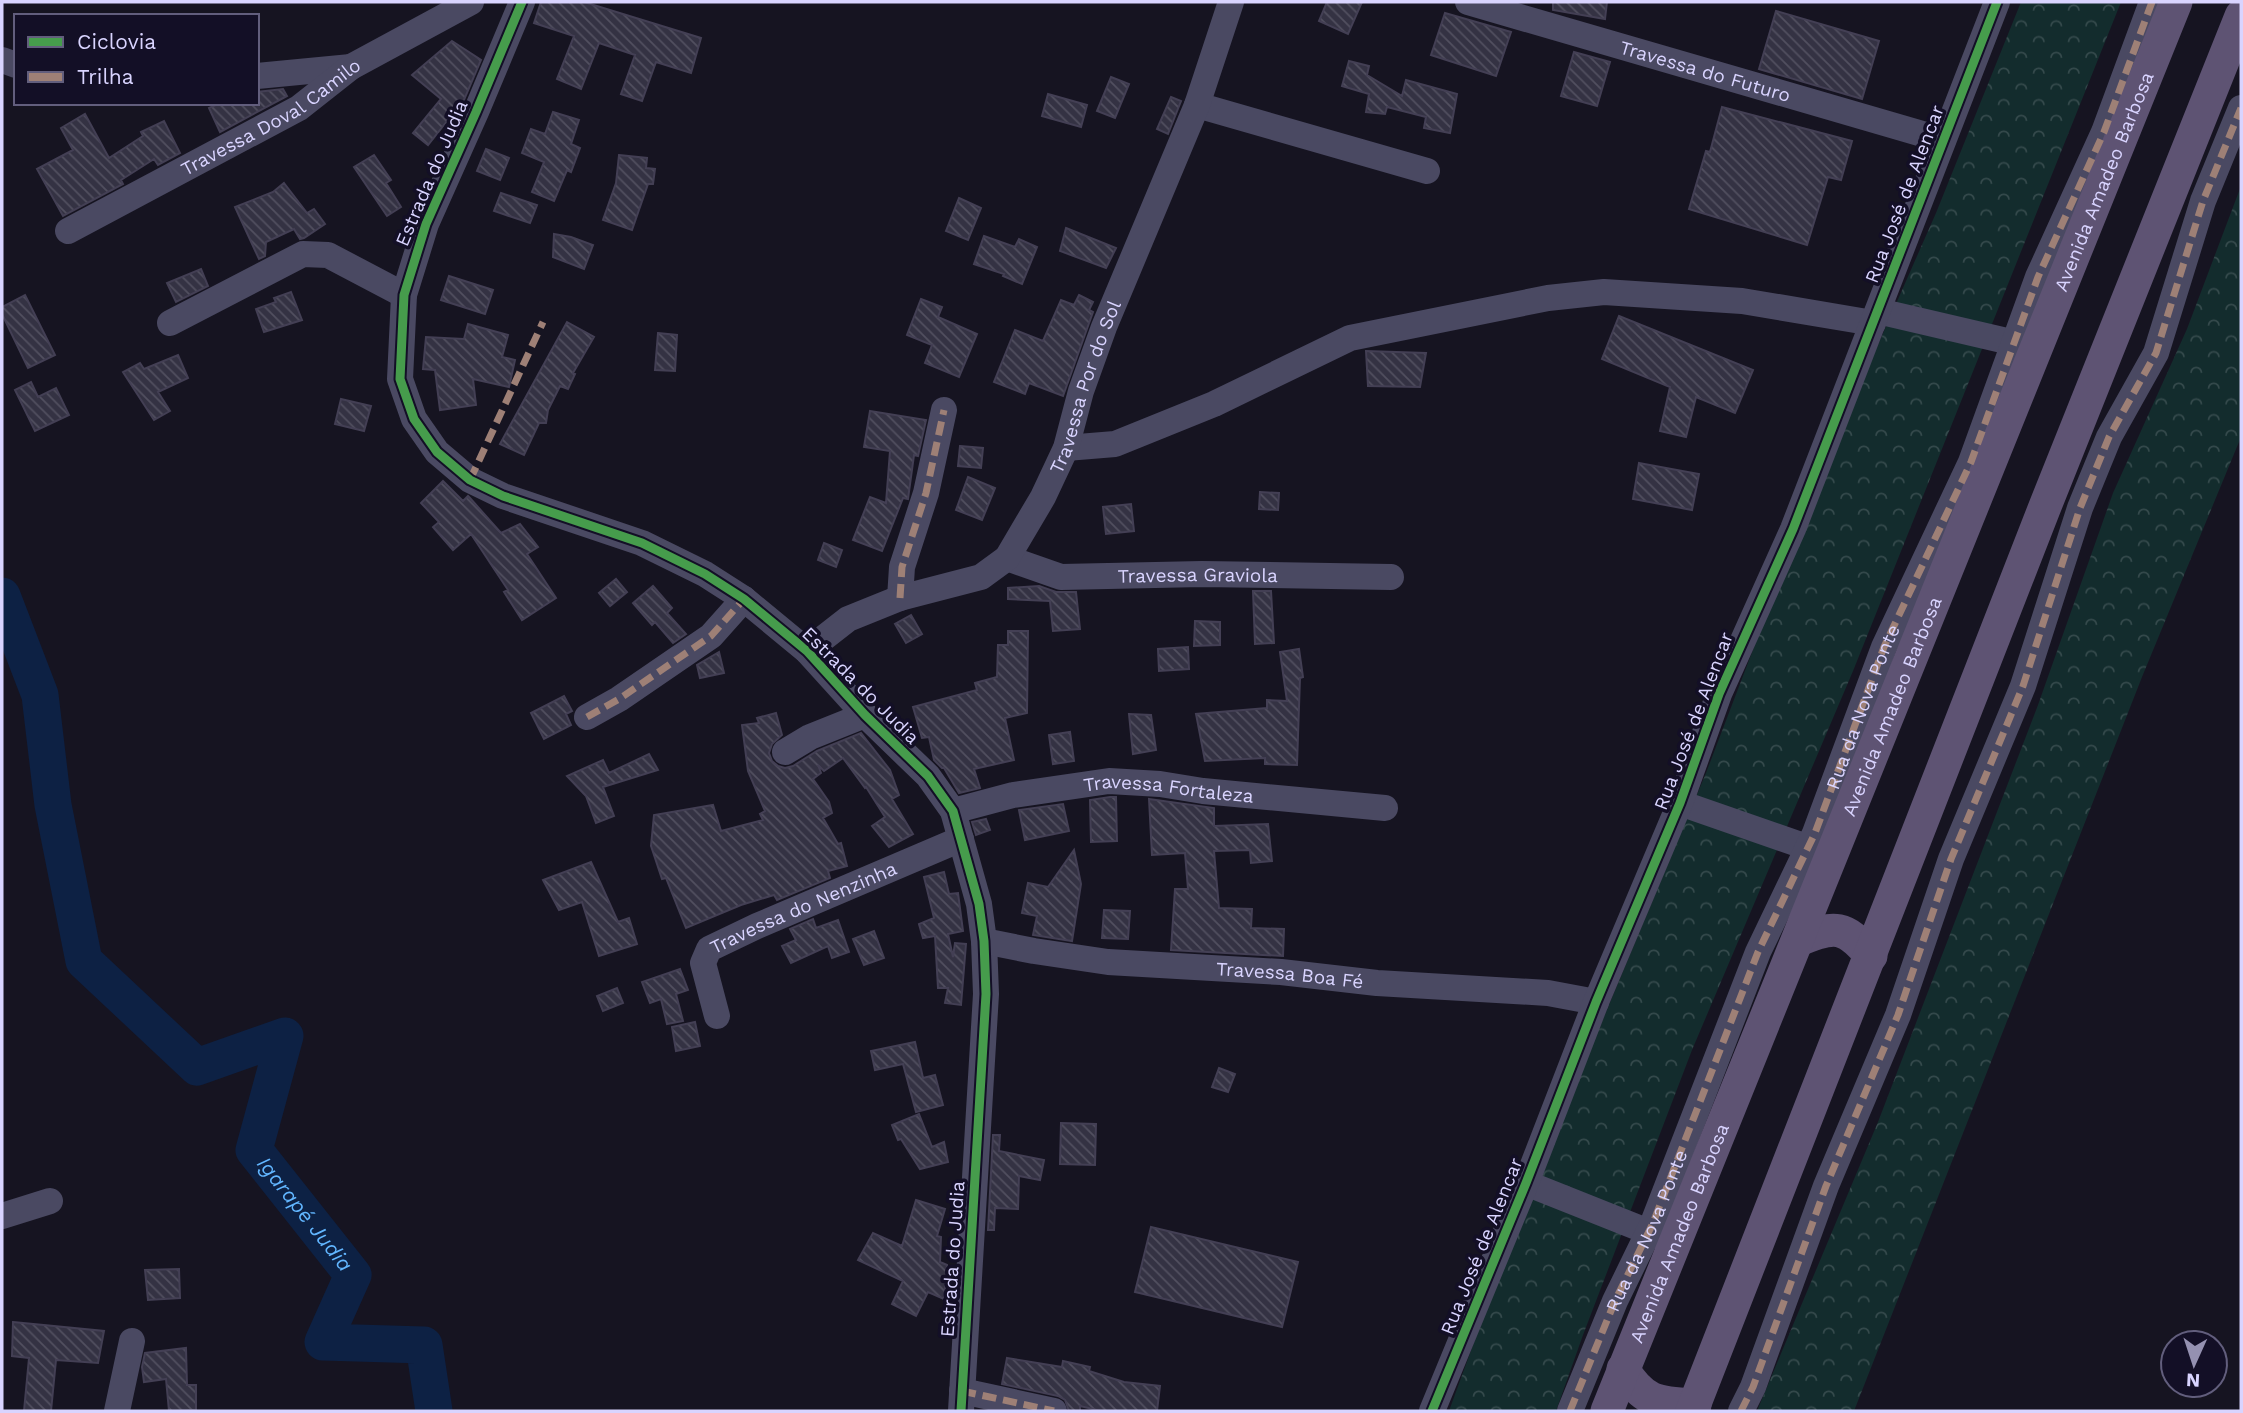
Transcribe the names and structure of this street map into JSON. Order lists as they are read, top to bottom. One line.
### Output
{"streets":{"main road":["Avenida Amadeo Barbosa"],"street":["Travessa do Futuro","Travessa Doval Camilo","Estrada do Judia","Rua José de Alencar","Travessa Por do Sol","Travessa Graviola","Rua da Nova Ponte","Travessa Fortaleza","Travessa do Nenzinha","Travessa Boa Fé"]},"crossings":[["Travessa do Futuro","Rua José de Alencar"],["Estrada do Judia","Travessa Por do Sol"],["Estrada do Judia","Travessa Fortaleza"],["Estrada do Judia","Travessa do Nenzinha"],["Estrada do Judia","Travessa Boa Fé"],["Avenida Amadeo Barbosa","Rua da Nova Ponte"],["Rua José de Alencar","Travessa Boa Fé"],["Travessa Por do Sol","Travessa Graviola"]],"water":["Igarapé Judia"],"legend":["Ciclovia","Trilha"],"north":"bottom"}
